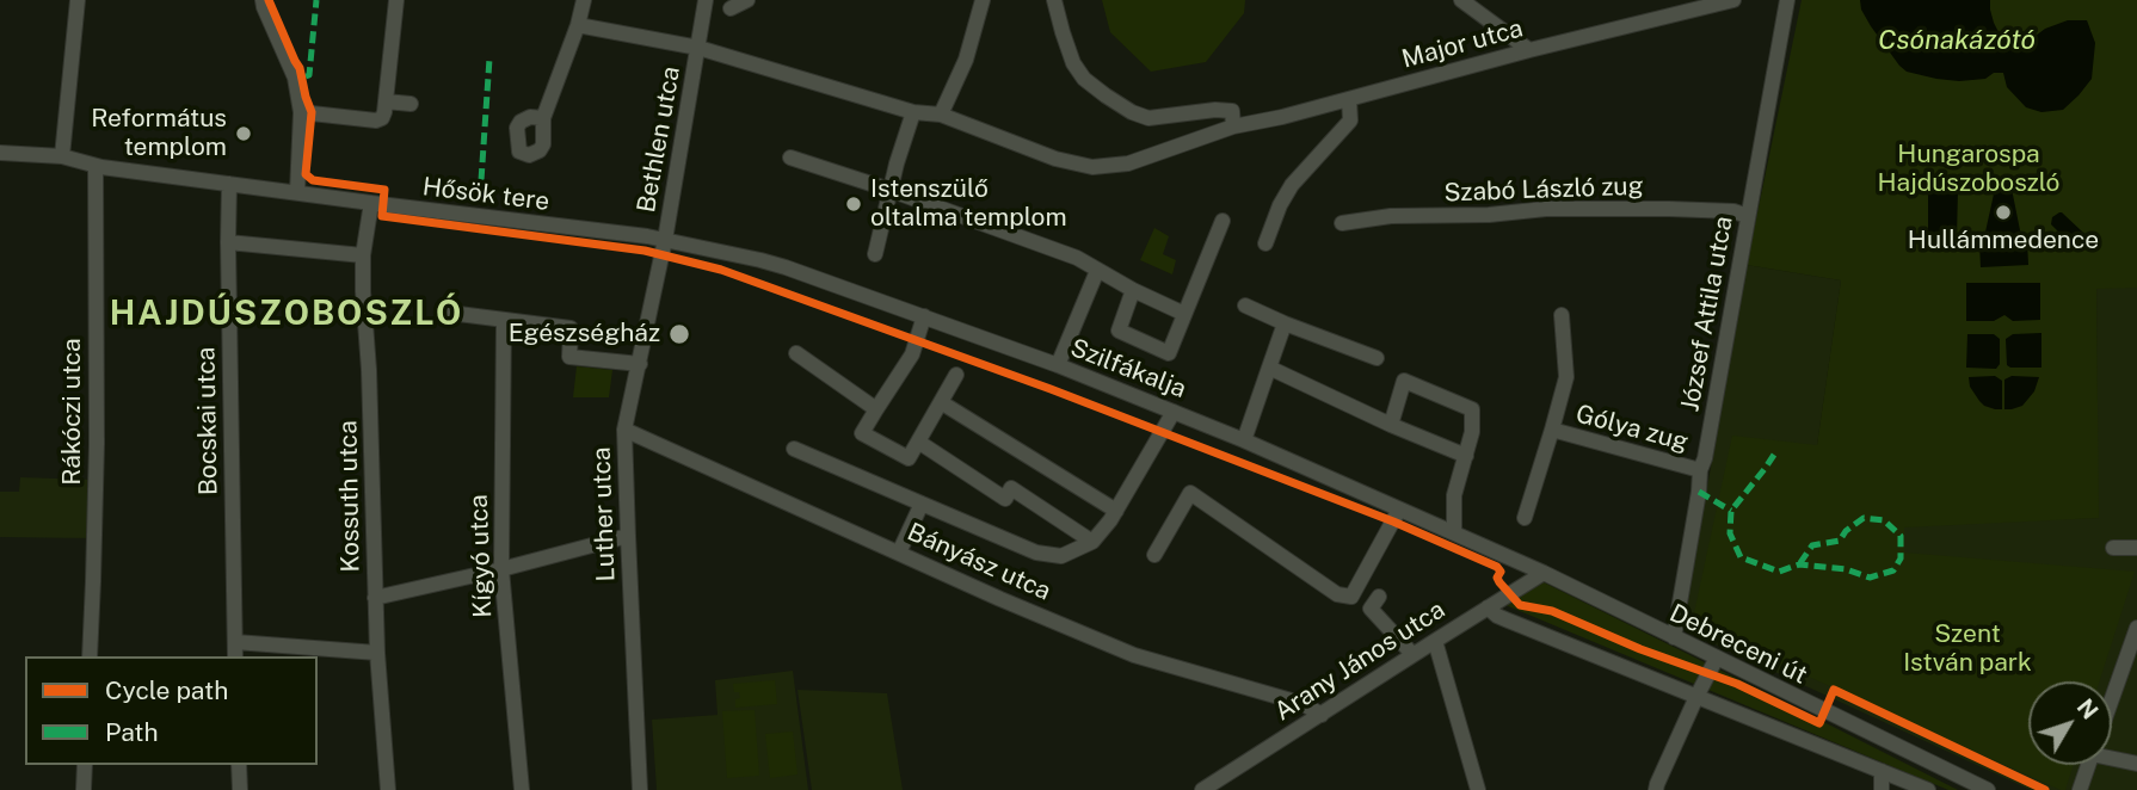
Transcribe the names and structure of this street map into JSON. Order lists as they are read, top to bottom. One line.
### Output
{"streets":{"street":["Major utca","Bethlen utca","Szabó László zug","Hősök tere","József Attila utca","Szilfákalja","Rákóczi utca","Bocskai utca","Gólya zug","Kossuth utca","Luther utca","Kígyó utca","Bányász utca","Debreceni út","Arany János utca"]},"crossings":[["Major utca","Bethlen utca"],["Bethlen utca","Hősök tere"],["Bethlen utca","Szilfákalja"],["Bethlen utca","Luther utca"],["Szabó László zug","József Attila utca"],["Hősök tere","Szilfákalja"],["Hősök tere","Rákóczi utca"],["Hősök tere","Bocskai utca"],["Hősök tere","Kossuth utca"],["Hősök tere","Luther utca"],["József Attila utca","Gólya zug"],["József Attila utca","Debreceni út"],["Szilfákalja","Luther utca"],["Szilfákalja","Debreceni út"],["Szilfákalja","Arany János utca"],["Luther utca","Bányász utca"],["Bányász utca","Arany János utca"]],"districts":["HAJDÚSZOBOSZLÓ"],"water":["Csónakázótó"],"parks":["Hungarospa Hajdúszoboszló","Szent István park"],"places":["Református templom","Istenszülő oltalma templom","Hullámmedence","Egészségház"],"legend":["Cycle path","Path"],"north":"top right"}
